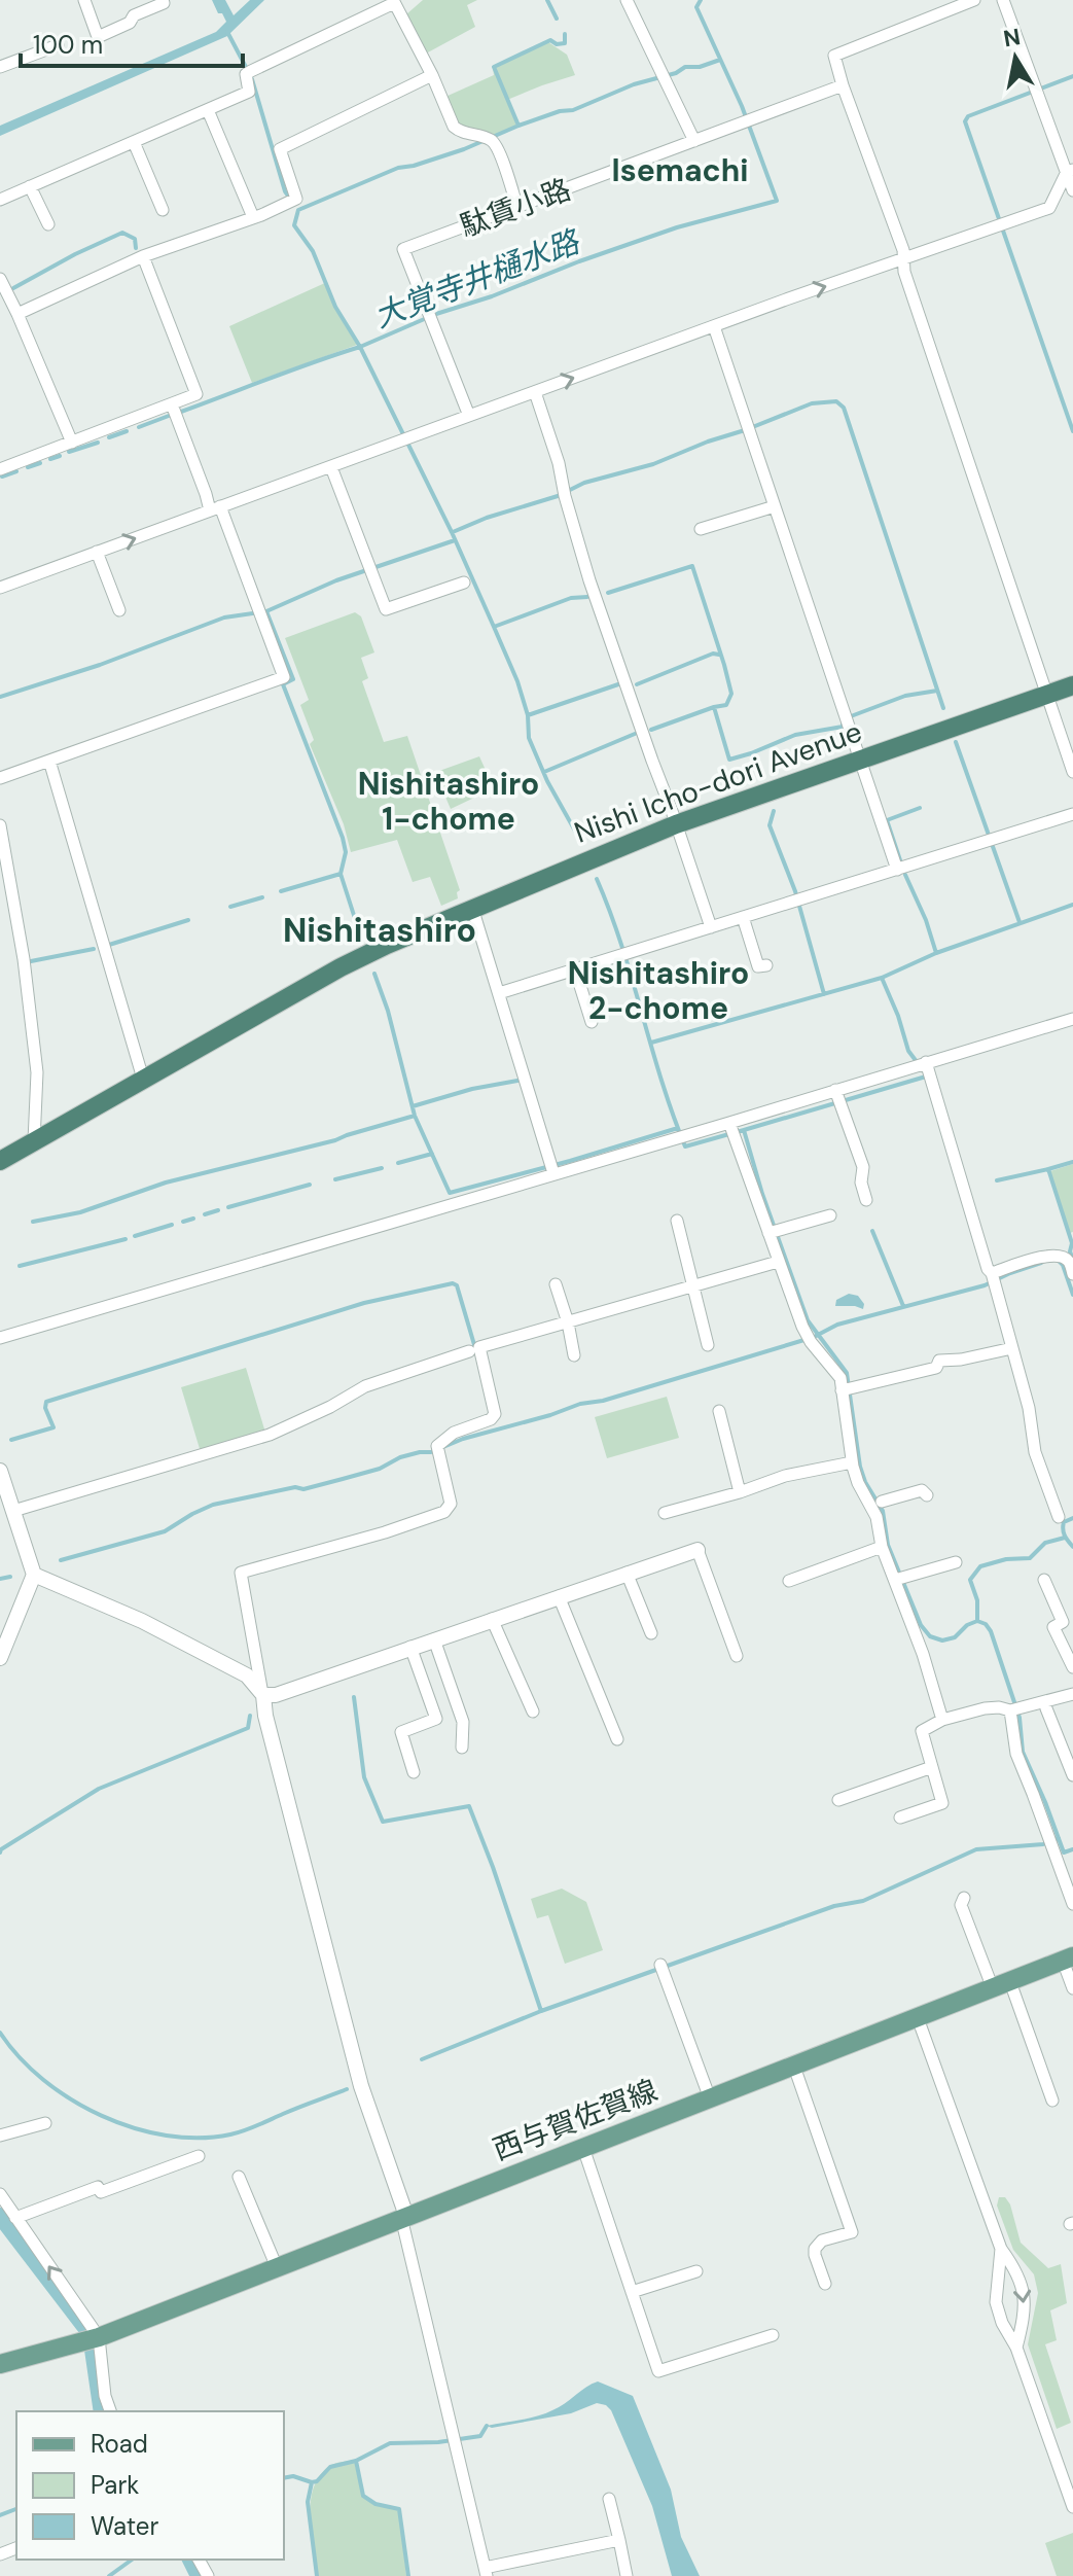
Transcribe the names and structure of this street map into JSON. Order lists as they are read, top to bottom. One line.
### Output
{"streets":{"highway":["Nishi Icho-dori Avenue"],"main road":["西与賀佐賀線"],"street":["駄賃小路"]},"districts":["Isemachi","Nishitashiro 1-chome","Nishitashiro","Nishitashiro 2-chome"],"water":["大覚寺井樋水路"],"legend":["Road","Park","Water"],"scale_bar":"100 m","north":"top"}
